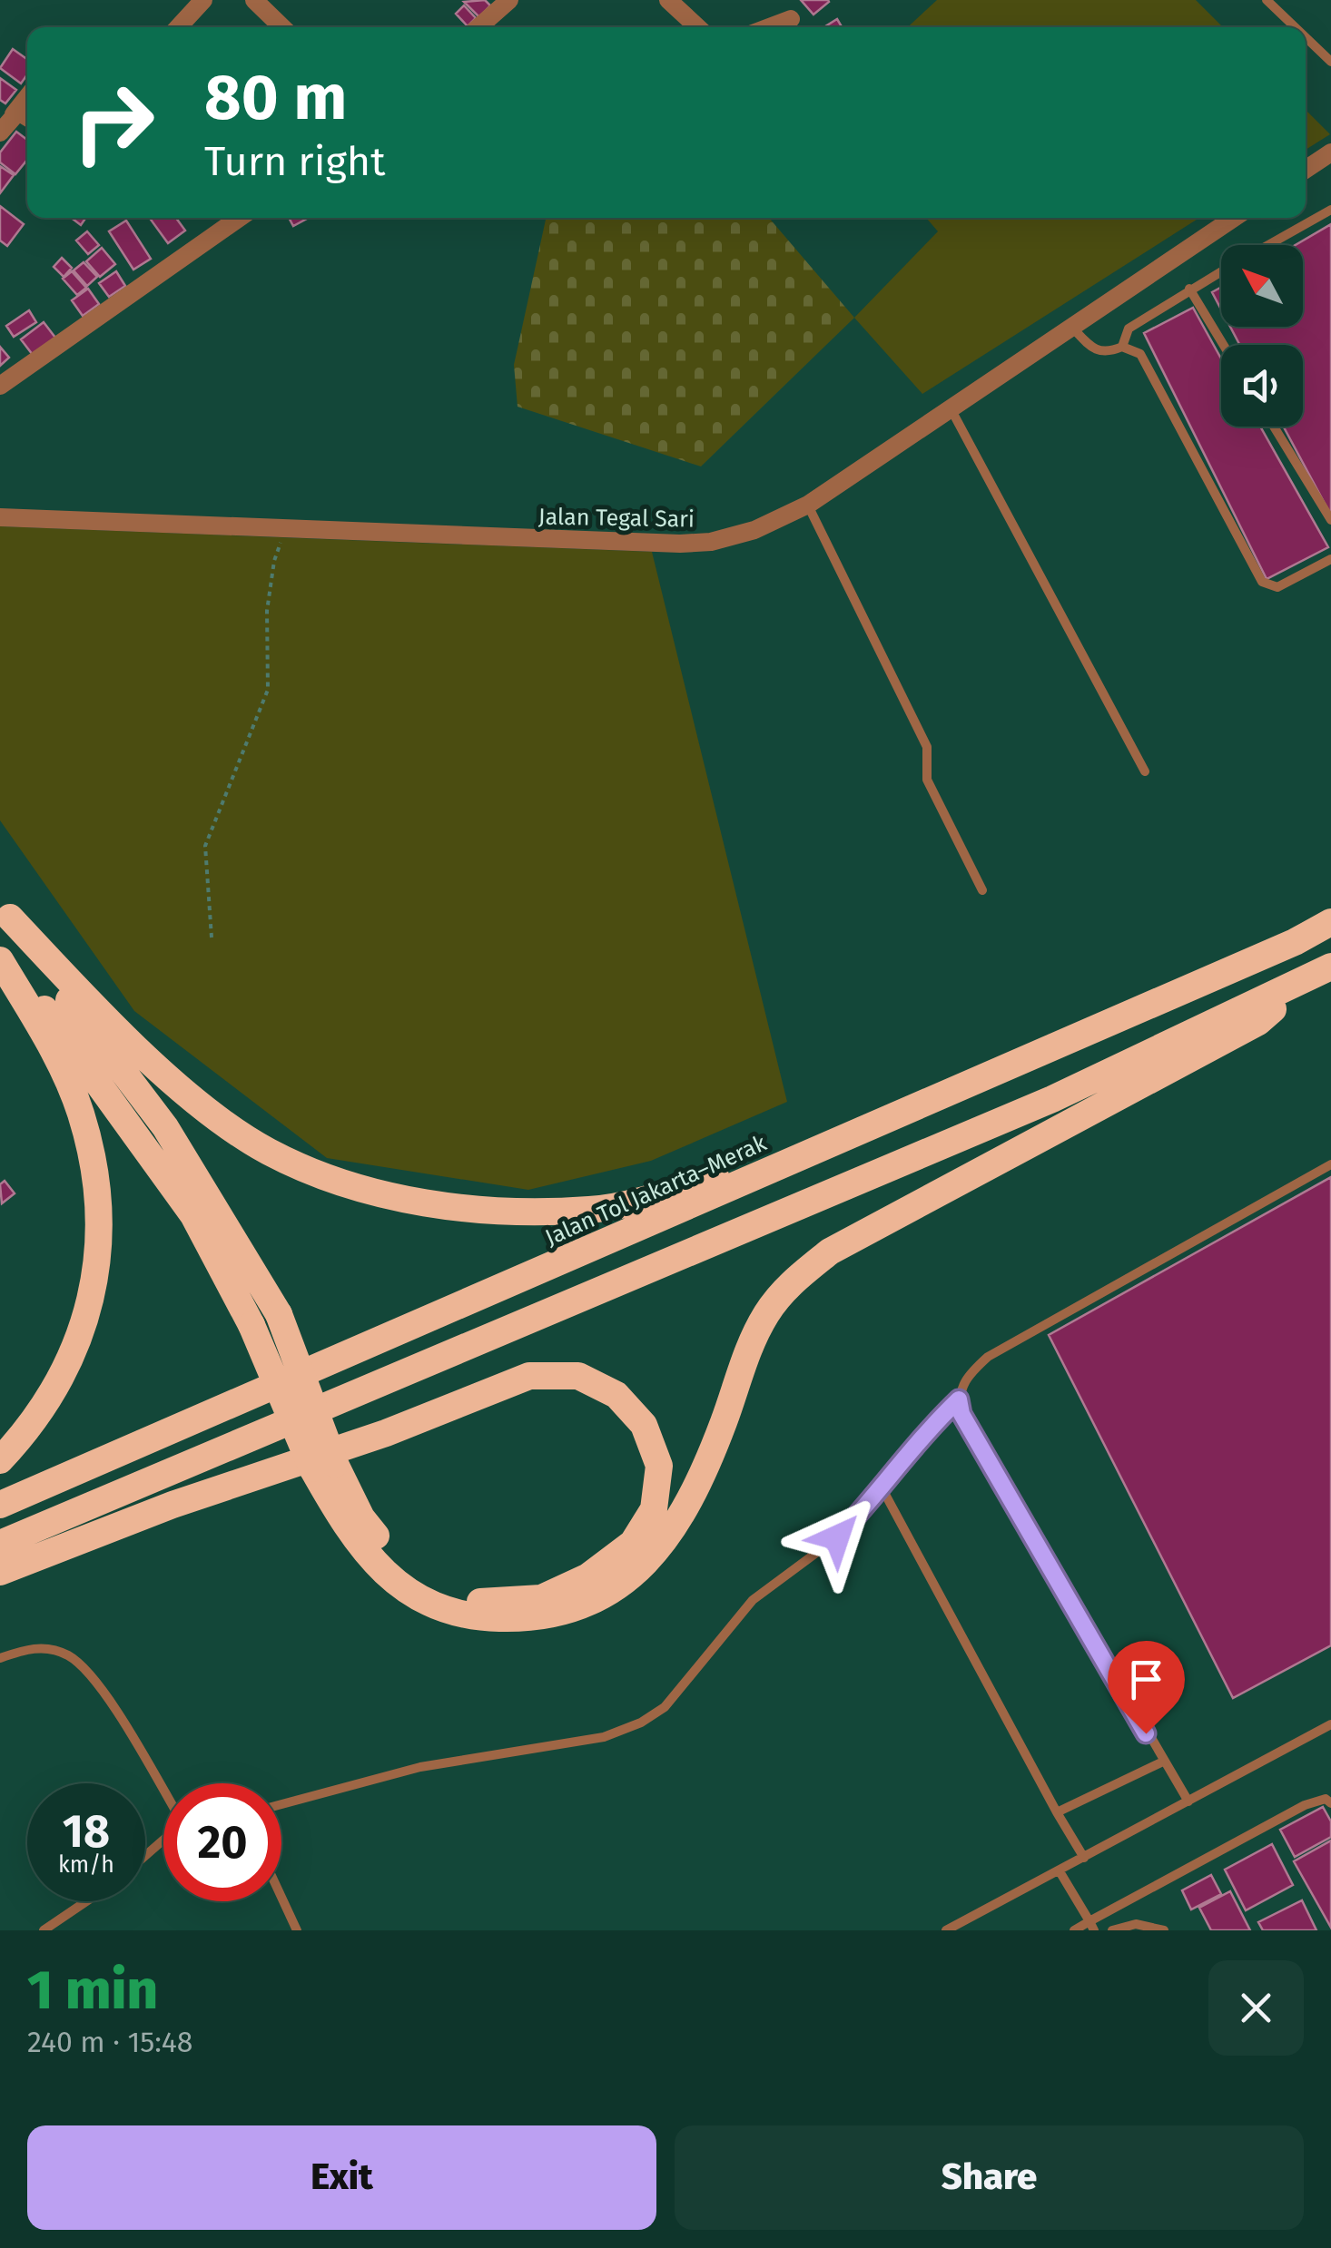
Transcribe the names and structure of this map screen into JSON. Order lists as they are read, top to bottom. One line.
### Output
{"streets":{"highway":["Jalan Tol Jakarta–Merak"],"street":["Jalan Tegal Sari"]},"north":"top left","page":{"turn":["80 m","Turn right"],"speed":"18 km/h","limit":"20","heading":["1 min","240 m · 15:48"],"buttons":["Exit","Share"]}}
